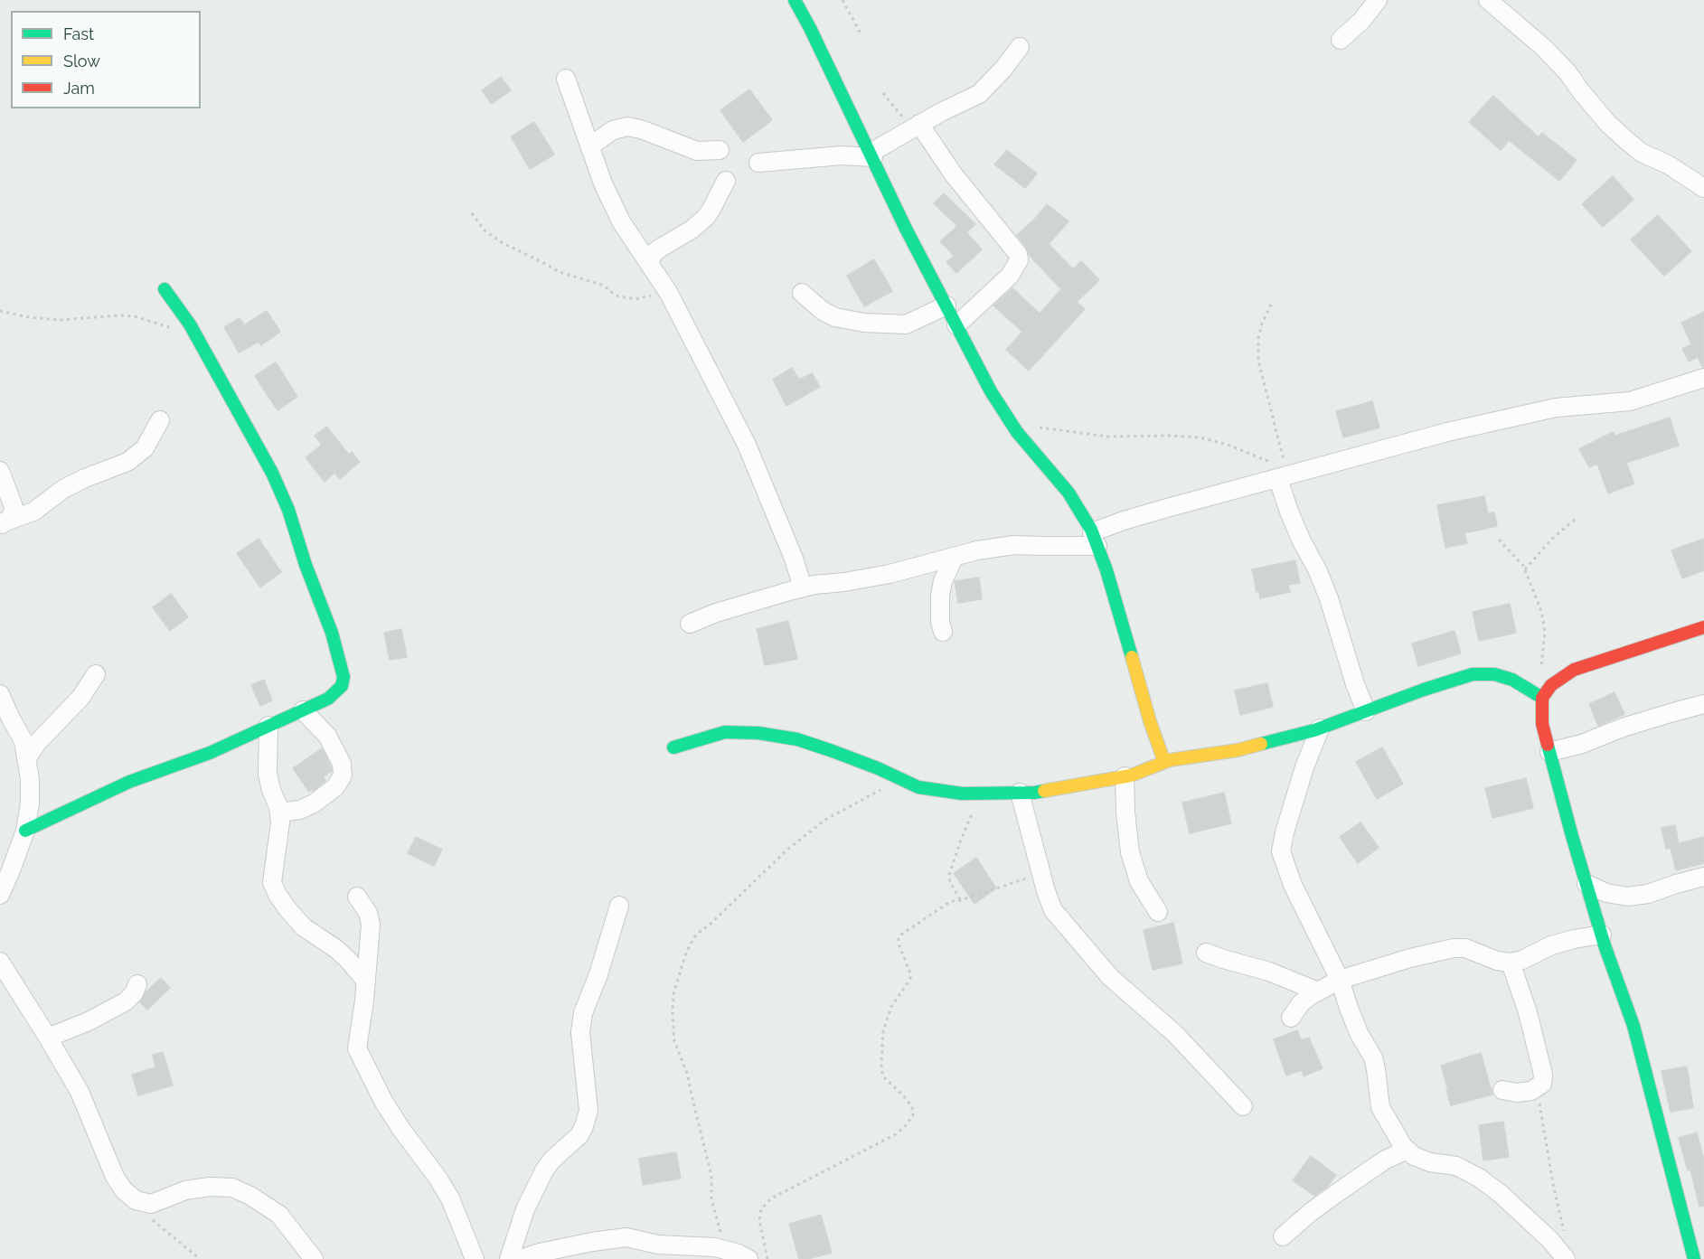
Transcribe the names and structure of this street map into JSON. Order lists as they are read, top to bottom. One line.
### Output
{"legend":["Fast","Slow","Jam"]}
